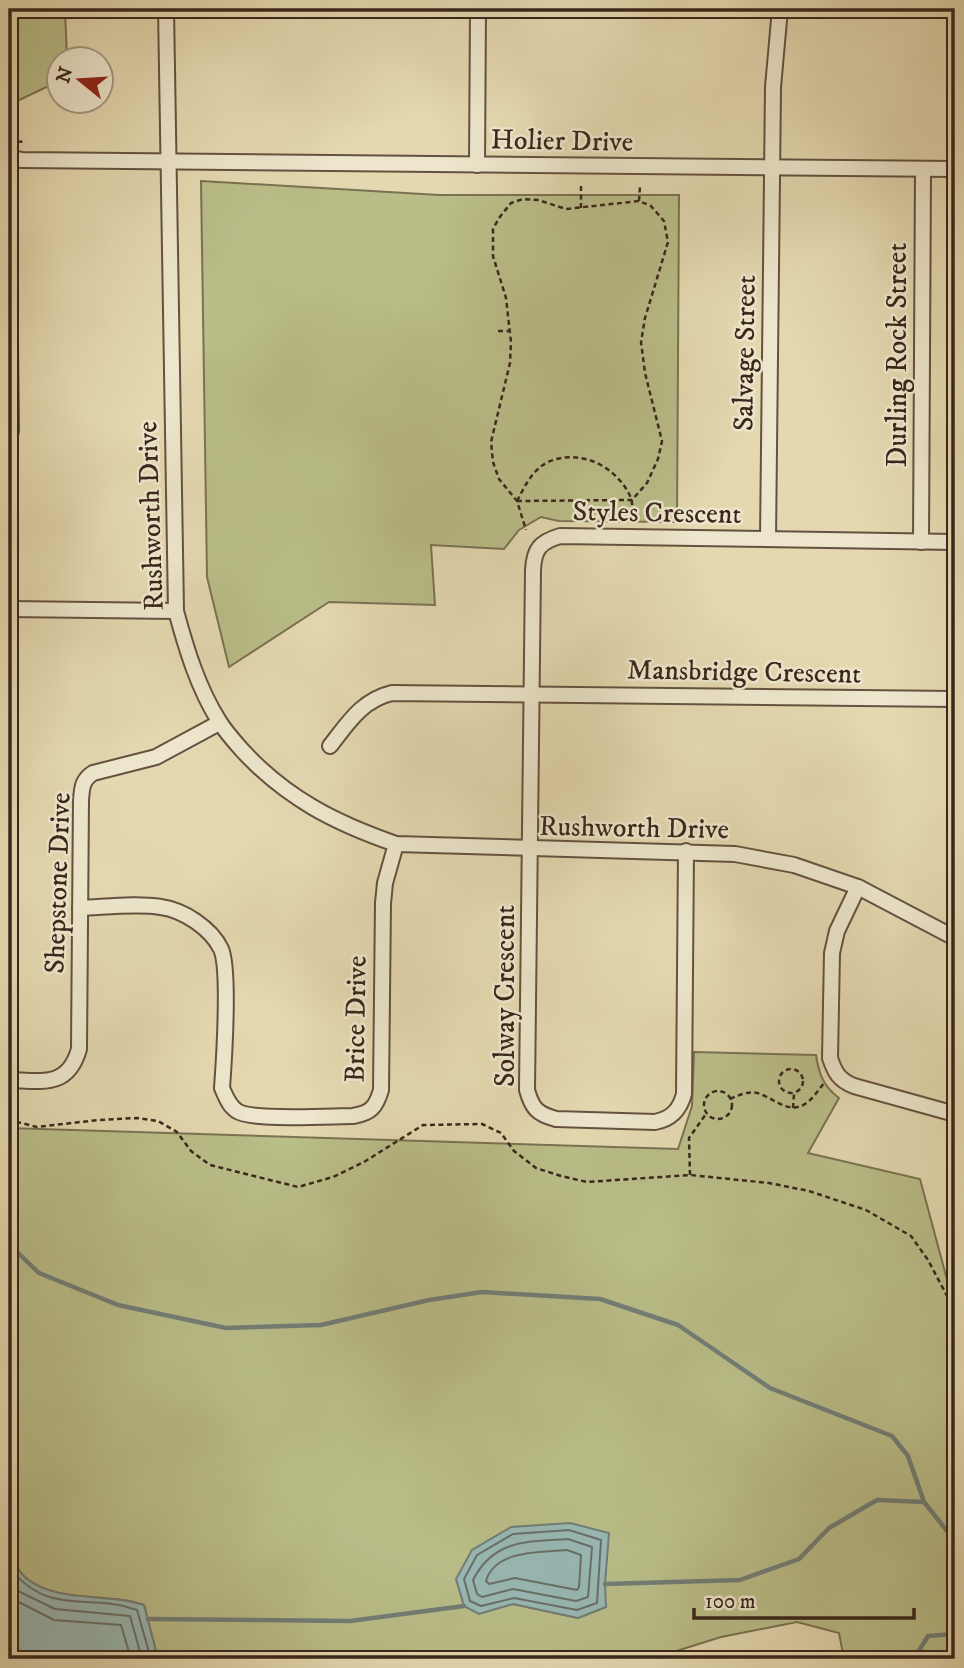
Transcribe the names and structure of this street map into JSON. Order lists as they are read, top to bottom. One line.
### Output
{"streets":{"street":["Holier Drive","Salvage Street","Durling Rock Street","Styles Crescent","Rushworth Drive","Mansbridge Crescent","Shepstone Drive","Solway Crescent","Brice Drive"]},"crossings":[["Holier Drive","Salvage Street"],["Holier Drive","Durling Rock Street"],["Holier Drive","Rushworth Drive"],["Salvage Street","Styles Crescent"],["Durling Rock Street","Styles Crescent"],["Styles Crescent","Rushworth Drive"],["Styles Crescent","Mansbridge Crescent"],["Styles Crescent","Solway Crescent"],["Rushworth Drive","Shepstone Drive"],["Rushworth Drive","Solway Crescent"],["Rushworth Drive","Brice Drive"],["Shepstone Drive","Brice Drive"]],"scale_bar":"100 m","north":"left"}
